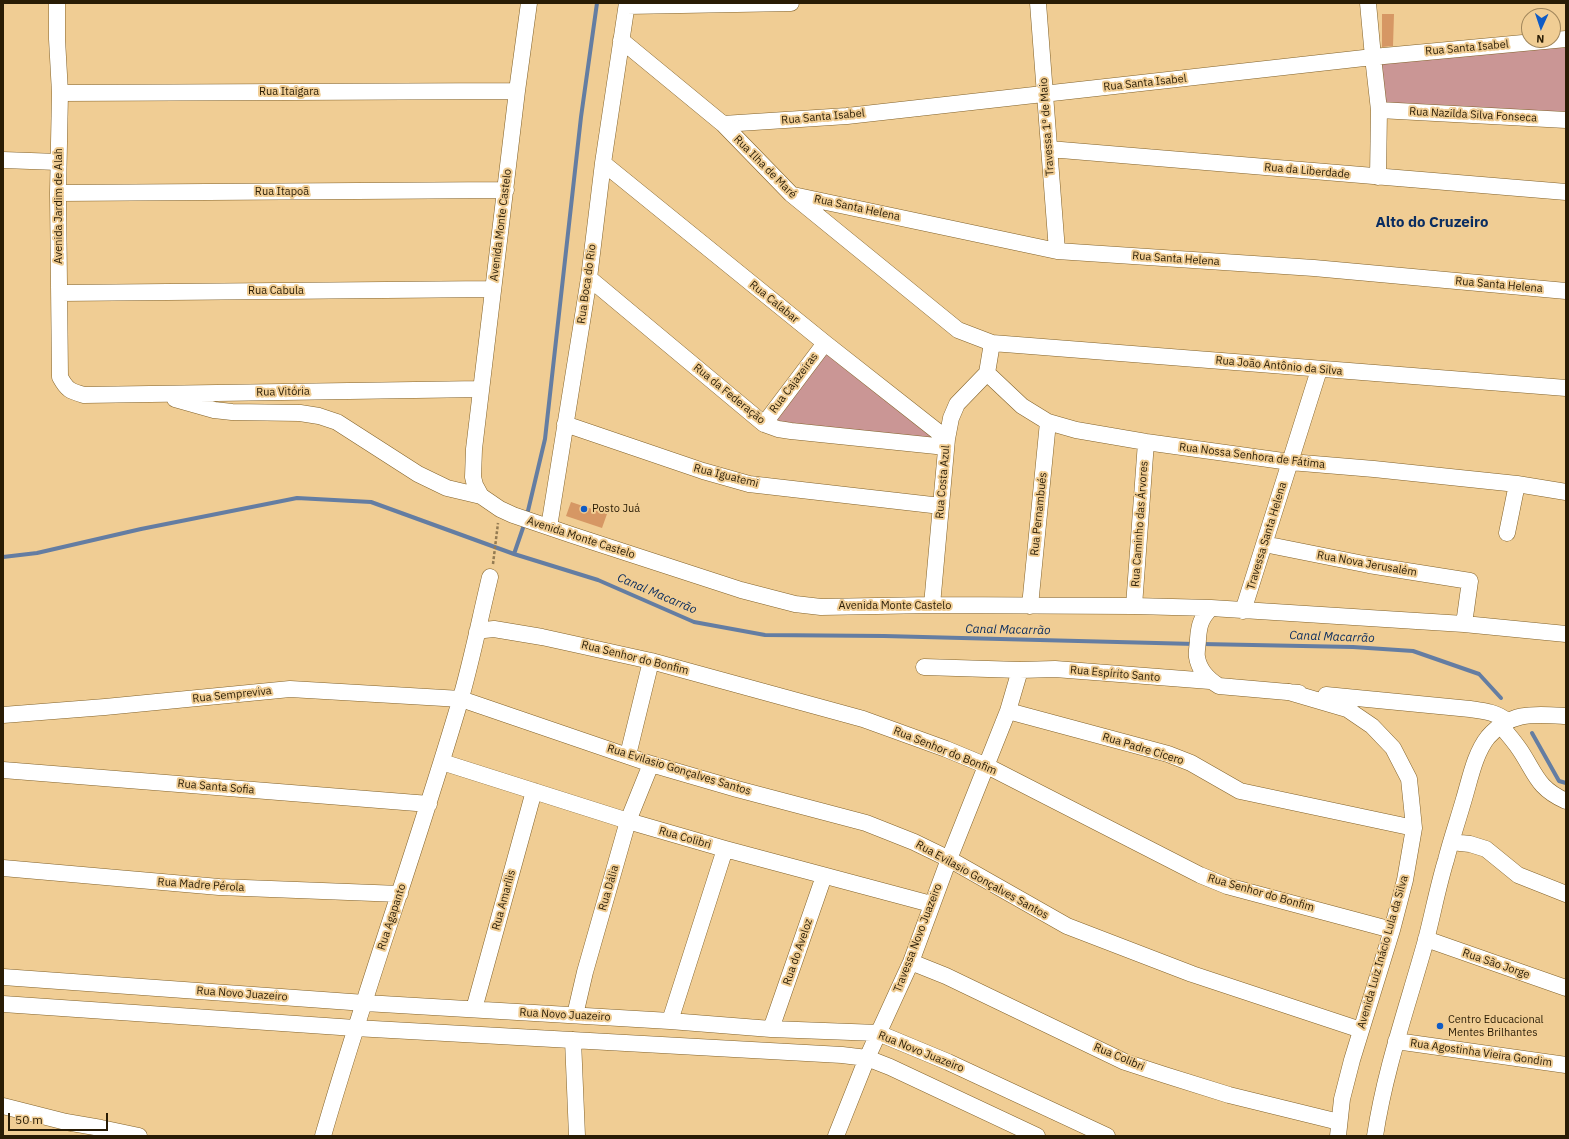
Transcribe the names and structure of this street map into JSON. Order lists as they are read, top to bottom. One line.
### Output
{"streets":{"street":["Rua Santa Isabel","Rua Itaigara","Rua Nazilda Silva Fonseca","Travessa 1º de Maio","Rua Ilha de Maré","Rua da Liberdade","Rua Itapoã","Avenida Jardim de Alah","Rua Santa Helena","Avenida Monte Castelo","Rua Boca do Rio","Rua Cabula","Rua Calabar","Rua João Antônio da Silva","Rua Cajazeiras","Rua Vitória","Rua da Federação","Rua Nossa Senhora de Fátima","Rua Iguatemi","Rua Costa Azul","Rua Pernambués","Rua Caminho das Árvores","Travessa Santa Helena","Rua Nova Jerusalém","Rua Senhor do Bonfim","Rua Espírito Santo","Rua Sempreviva","Rua Padre Cícero","Rua Evilasio Gonçalves Santos","Rua Santa Sofia","Rua Colibri","Rua Madre Pérola","Rua Dália","Rua Amarílis","Rua Agapanto","Travessa Novo Juazeiro","Rua do Aveloz","Avenida Luiz Inácio Lula da Silva","Rua São Jorge","Rua Novo Juazeiro","Rua Agostinha Vieira Gondim"]},"crossings":[["Rua Santa Isabel","Travessa 1º de Maio"],["Rua Santa Isabel","Rua Ilha de Maré"],["Rua Itaigara","Avenida Jardim de Alah"],["Rua Itaigara","Avenida Monte Castelo"],["Travessa 1º de Maio","Rua da Liberdade"],["Travessa 1º de Maio","Rua Santa Helena"],["Rua Ilha de Maré","Rua Santa Helena"],["Rua Ilha de Maré","Rua Boca do Rio"],["Rua Ilha de Maré","Rua João Antônio da Silva"],["Rua Itapoã","Avenida Jardim de Alah"],["Rua Itapoã","Avenida Monte Castelo"],["Avenida Jardim de Alah","Rua Cabula"],["Avenida Jardim de Alah","Rua Vitória"],["Avenida Monte Castelo","Rua Boca do Rio"],["Avenida Monte Castelo","Rua Cabula"],["Avenida Monte Castelo","Rua Vitória"],["Avenida Monte Castelo","Rua Costa Azul"],["Avenida Monte Castelo","Rua Pernambués"],["Avenida Monte Castelo","Rua Caminho das Árvores"],["Avenida Monte Castelo","Travessa Santa Helena"],["Avenida Monte Castelo","Rua Nova Jerusalém"],["Rua Boca do Rio","Rua Calabar"],["Rua Boca do Rio","Rua da Federação"],["Rua Boca do Rio","Rua Iguatemi"],["Rua Calabar","Rua Cajazeiras"],["Rua Calabar","Rua da Federação"],["Rua Calabar","Rua Costa Azul"],["Rua João Antônio da Silva","Travessa Santa Helena"],["Rua Cajazeiras","Rua da Federação"],["Rua da Federação","Rua Costa Azul"],["Rua Nossa Senhora de Fátima","Rua Costa Azul"],["Rua Nossa Senhora de Fátima","Rua Pernambués"],["Rua Nossa Senhora de Fátima","Rua Caminho das Árvores"],["Rua Nossa Senhora de Fátima","Travessa Santa Helena"],["Rua Iguatemi","Rua Costa Azul"],["Travessa Santa Helena","Rua Nova Jerusalém"],["Rua Senhor do Bonfim","Rua Agapanto"],["Rua Senhor do Bonfim","Travessa Novo Juazeiro"],["Rua Senhor do Bonfim","Avenida Luiz Inácio Lula da Silva"],["Rua Espírito Santo","Travessa Novo Juazeiro"],["Rua Espírito Santo","Avenida Luiz Inácio Lula da Silva"],["Rua Sempreviva","Rua Evilasio Gonçalves Santos"],["Rua Sempreviva","Rua Agapanto"],["Rua Padre Cícero","Travessa Novo Juazeiro"],["Rua Padre Cícero","Avenida Luiz Inácio Lula da Silva"],["Rua Evilasio Gonçalves Santos","Rua Dália"],["Rua Evilasio Gonçalves Santos","Rua Agapanto"],["Rua Evilasio Gonçalves Santos","Travessa Novo Juazeiro"],["Rua Evilasio Gonçalves Santos","Avenida Luiz Inácio Lula da Silva"],["Rua Santa Sofia","Rua Agapanto"],["Rua Colibri","Rua Dália"],["Rua Colibri","Rua Amarílis"],["Rua Colibri","Rua Agapanto"],["Rua Colibri","Travessa Novo Juazeiro"],["Rua Colibri","Rua do Aveloz"],["Rua Colibri","Avenida Luiz Inácio Lula da Silva"],["Rua Madre Pérola","Rua Agapanto"],["Rua Dália","Rua Novo Juazeiro"],["Rua Amarílis","Rua Novo Juazeiro"],["Rua Agapanto","Rua Novo Juazeiro"],["Travessa Novo Juazeiro","Rua Novo Juazeiro"],["Rua do Aveloz","Rua Novo Juazeiro"]],"districts":["Alto do Cruzeiro"],"water":["Canal Macarrão"],"places":["Posto Juá","Centro Educacional Mentes Brilhantes"],"scale_bar":"50 m","north":"bottom"}
